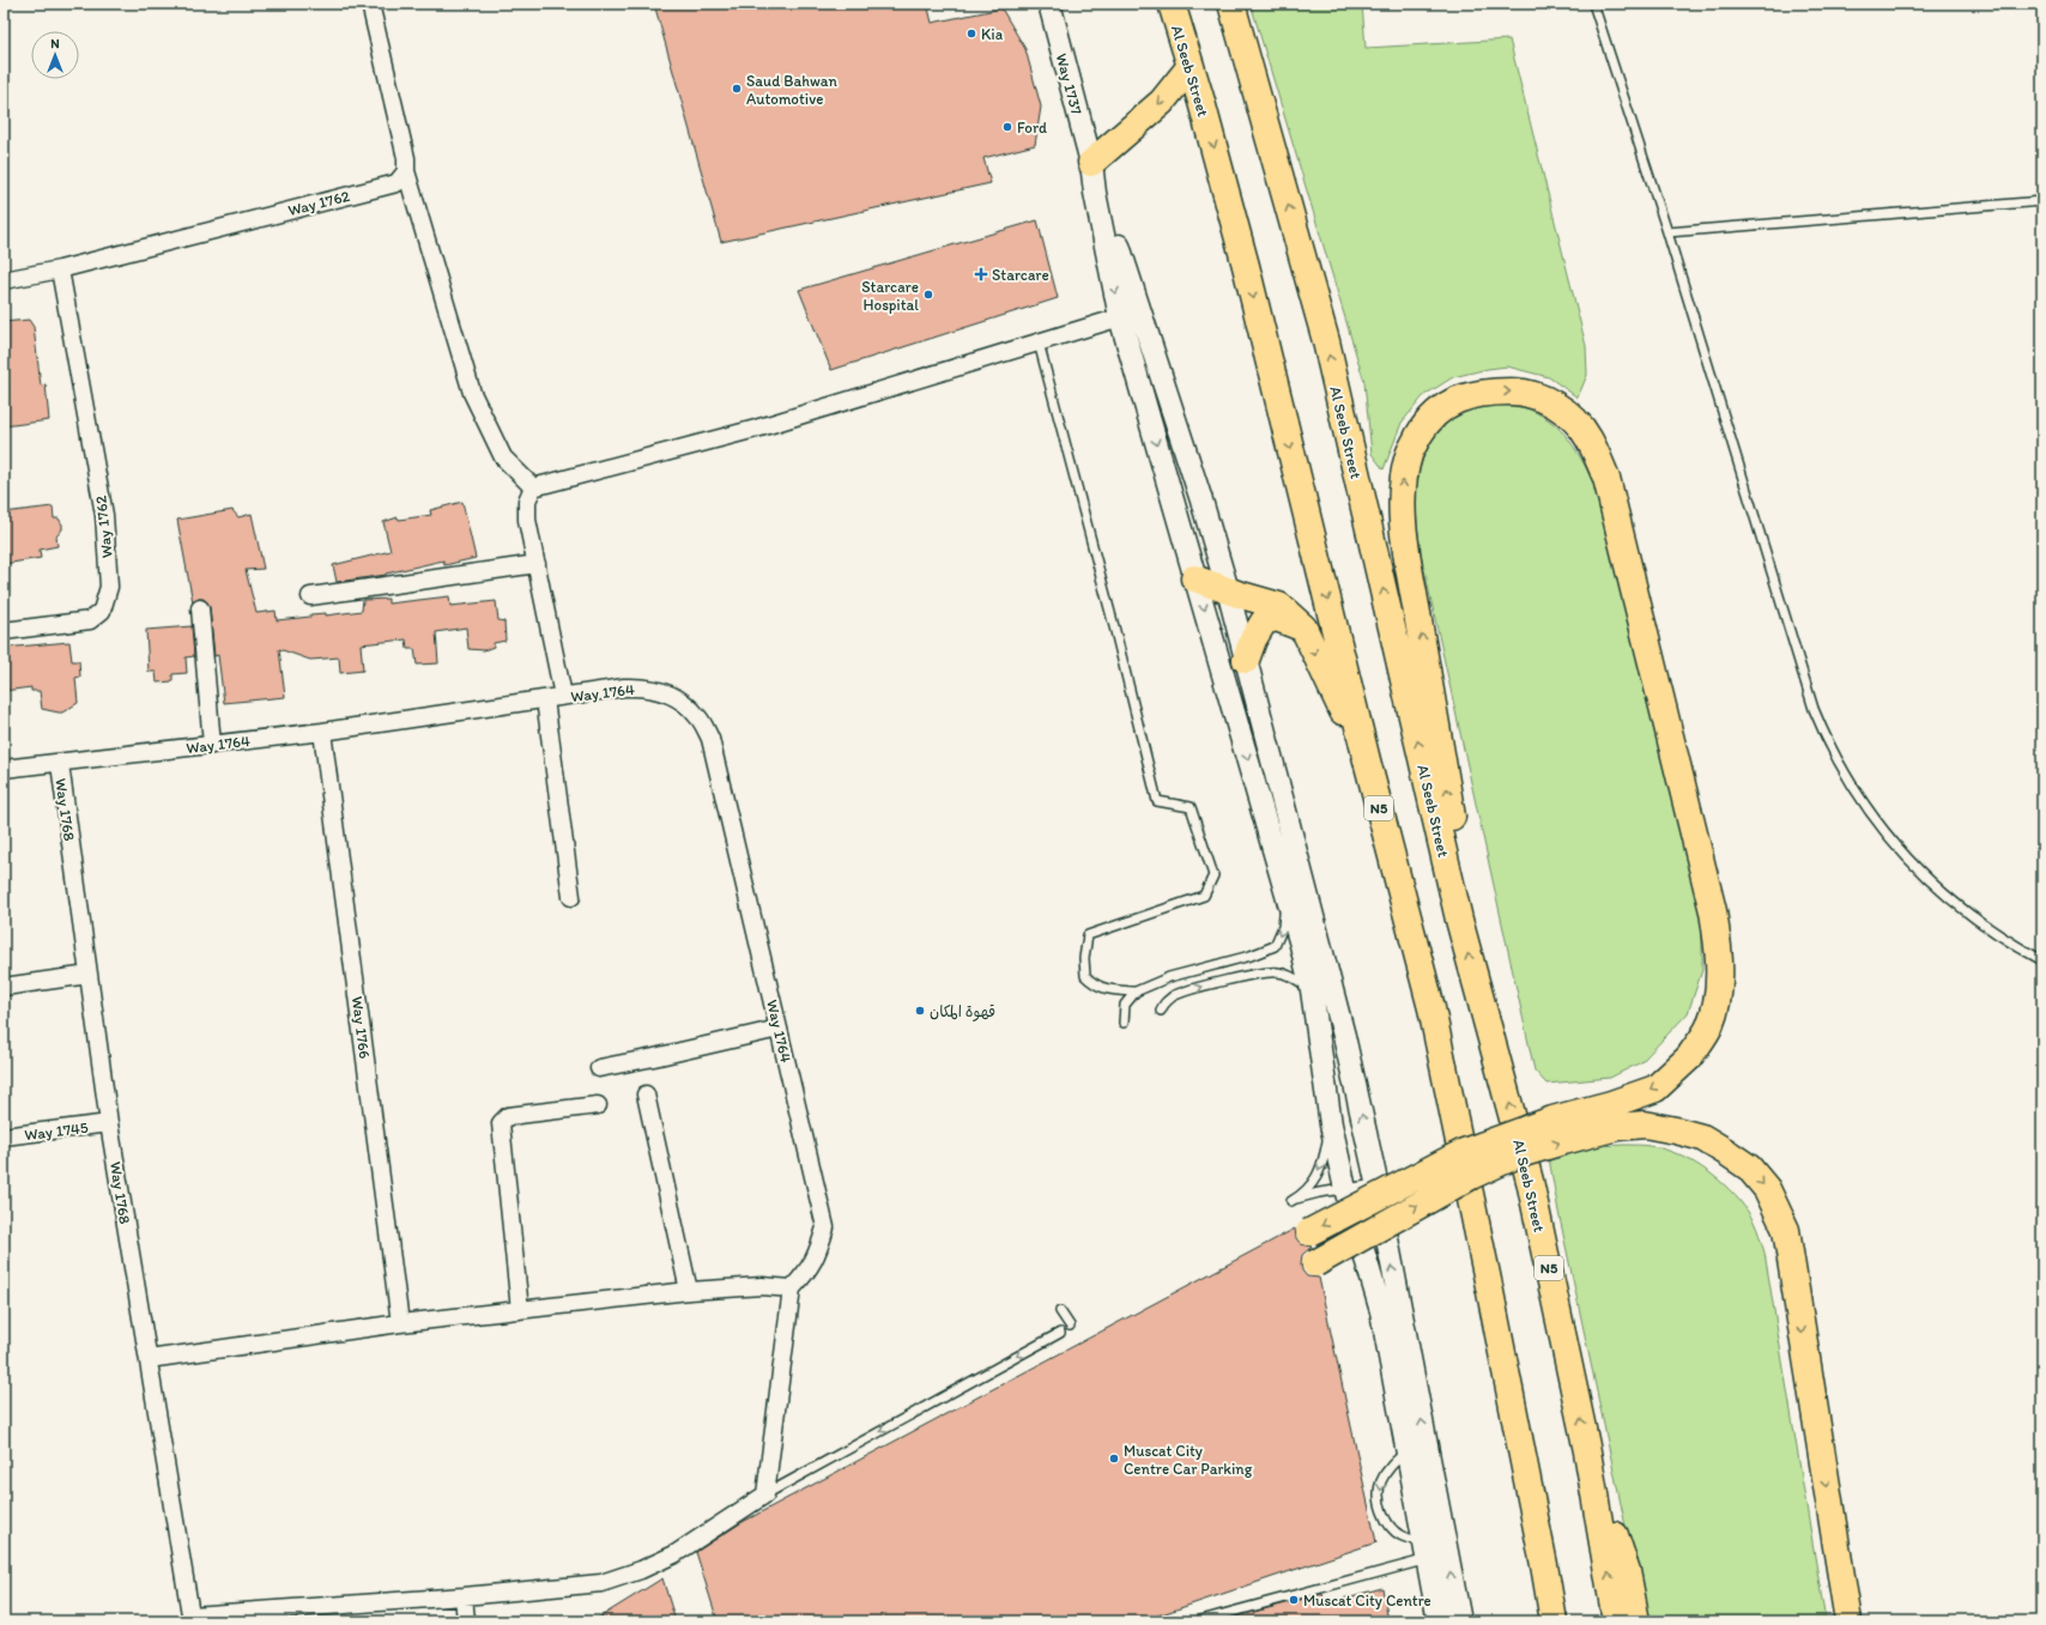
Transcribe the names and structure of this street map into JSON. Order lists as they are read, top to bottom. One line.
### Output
{"streets":{"highway":["Al Seeb Street","N5"],"street":["Way 1737","Way 1762","Way 1764","Way 1768","Way 1766","Way 1745"]},"crossings":[["Way 1764","Way 1768"],["Way 1764","Way 1766"],["Way 1768","Way 1745"]],"places":{"other":["Kia","Saud Bahwan Automotive","Ford","Starcare Hospital","قهوة المكان","Muscat City Centre Car Parking","Muscat City Centre"],"health":["Starcare"]},"north":"top"}
